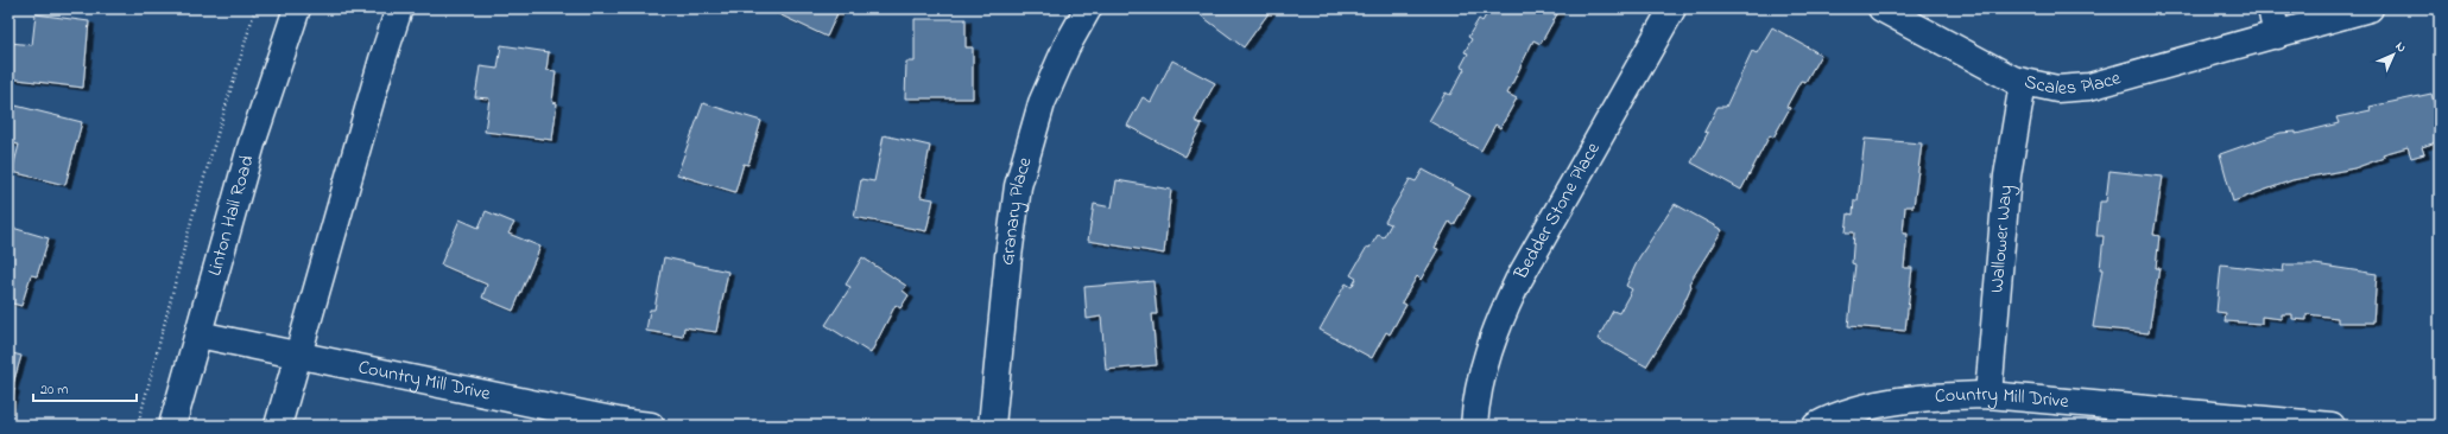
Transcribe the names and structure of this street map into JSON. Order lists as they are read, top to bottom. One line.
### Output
{"streets":{"street":["Scales Place","Granary Place","Bedder Stone Place","Linton Hall Road","Wallower Way","Country Mill Drive"]},"crossings":[["Scales Place","Wallower Way"],["Linton Hall Road","Country Mill Drive"],["Wallower Way","Country Mill Drive"]],"scale_bar":"20 m","north":"top right"}
